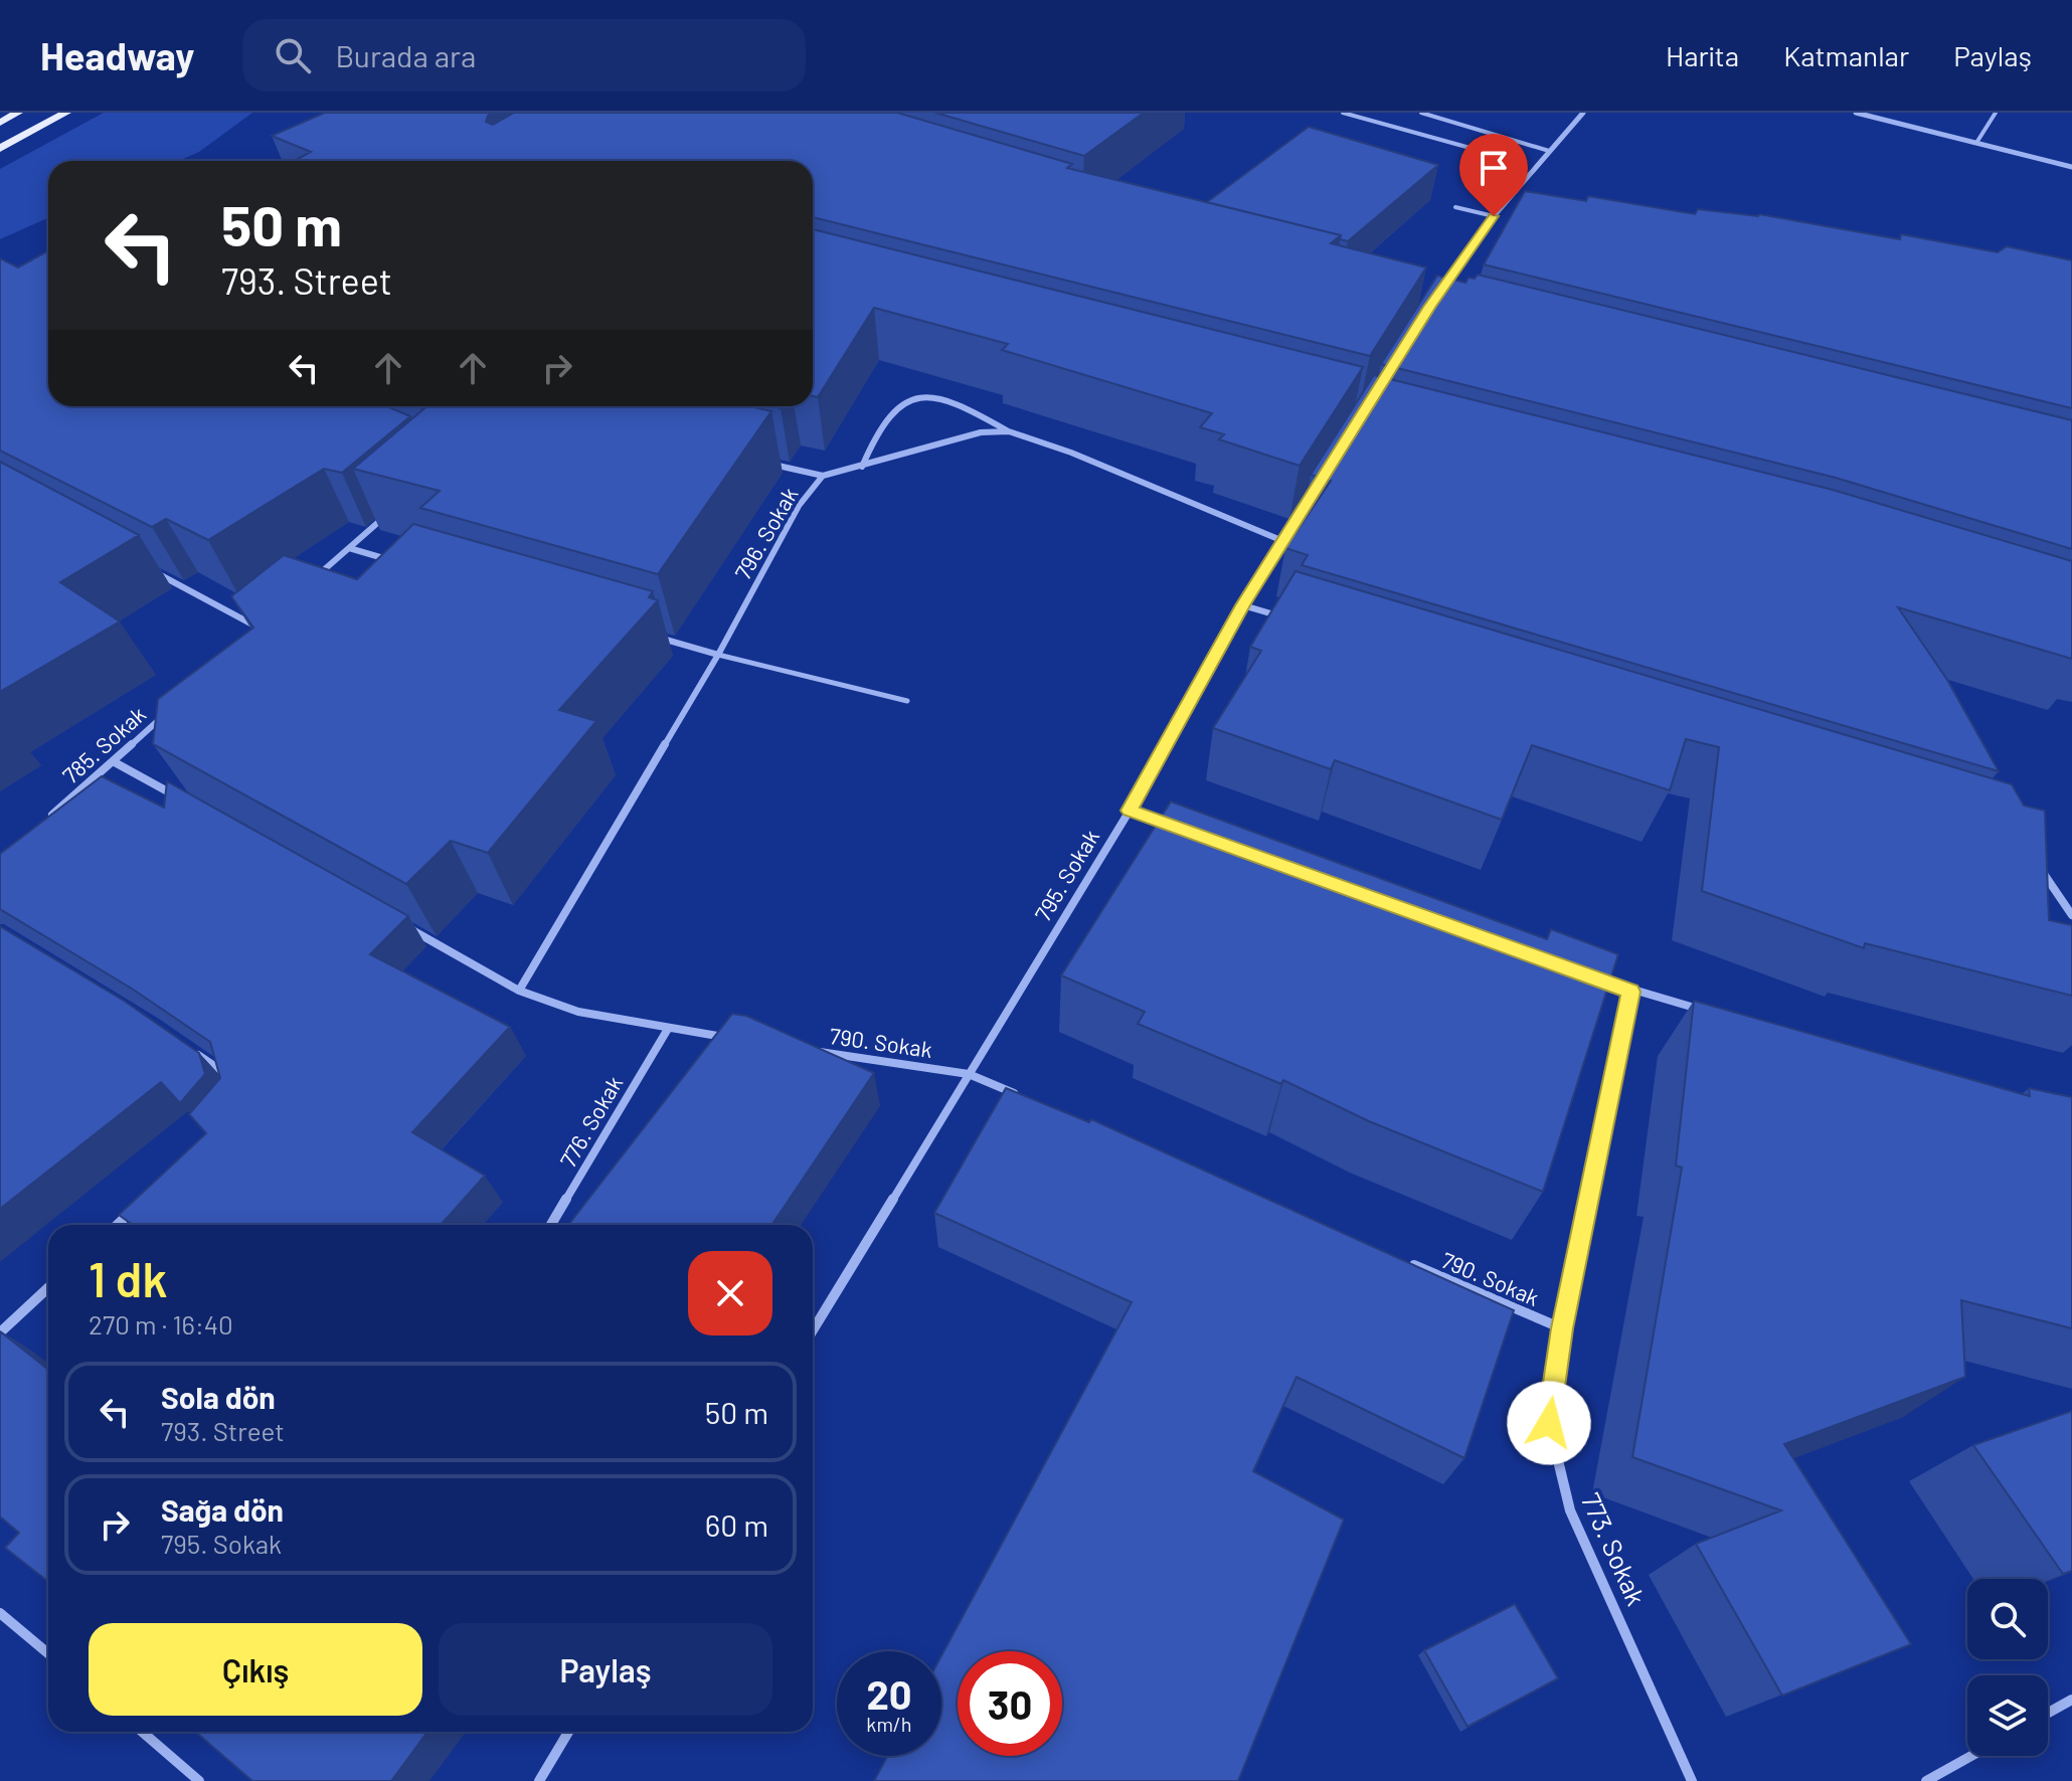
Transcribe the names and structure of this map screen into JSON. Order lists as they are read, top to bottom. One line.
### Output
{"streets":{"street":["796. Sokak","785. Sokak","795. Sokak","790. Sokak","776. Sokak","773. Sokak"]},"crossings":[["796. Sokak","795. Sokak"],["795. Sokak","790. Sokak"],["790. Sokak","773. Sokak"]],"page":{"header":"Headway","search":"Burada ara","nav":["Harita","Katmanlar","Paylaş"],"turn":["50 m","793. Street"],"heading":["1 dk","270 m · 16:40"],"list":[{"name":"Sola dön","note":"793. Street","value":"50 m"},{"name":"Sağa dön","note":"795. Sokak","value":"60 m"}],"buttons":["Çıkış","Paylaş"],"speed":"20 km/h","limit":"30"}}
